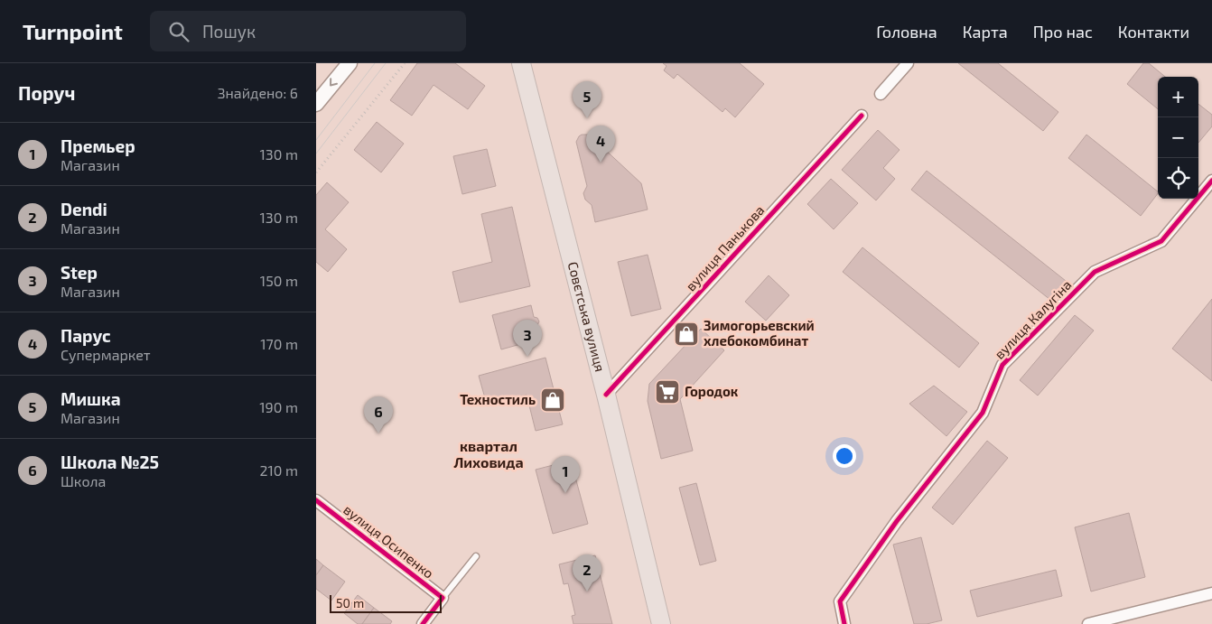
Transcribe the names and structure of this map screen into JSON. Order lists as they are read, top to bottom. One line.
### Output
{"streets":{"main road":["Совєтська вулиця"],"street":["вулиця Панькова","вулиця Калугіна","вулиця Осипенко"]},"crossings":[["вулиця Панькова","Совєтська вулиця"]],"districts":["квартал Лиховида"],"places":{"shop":["Зимогорьевский хлебокомбинат","Техностиль"],"supermarket":["Городок"]},"scale_bar":"50 m","page":{"header":"Turnpoint","search":"Пошук","nav":["Головна","Карта","Про нас","Контакти"],"heading":["Поруч","Знайдено: 6"],"map_buttons":["+","−"],"pins":["5","4","3","6","1","2"],"list":[{"mark":"1","name":"Премьер","note":"Магазин","value":"130 m"},{"mark":"2","name":"Dendi","note":"Магазин","value":"130 m"},{"mark":"3","name":"Step","note":"Магазин","value":"150 m"},{"mark":"4","name":"Парус","note":"Супермаркет","value":"170 m"},{"mark":"5","name":"Мишка","note":"Магазин","value":"190 m"},{"mark":"6","name":"Школа №25","note":"Школа","value":"210 m"}],"scale":"50 m"}}
